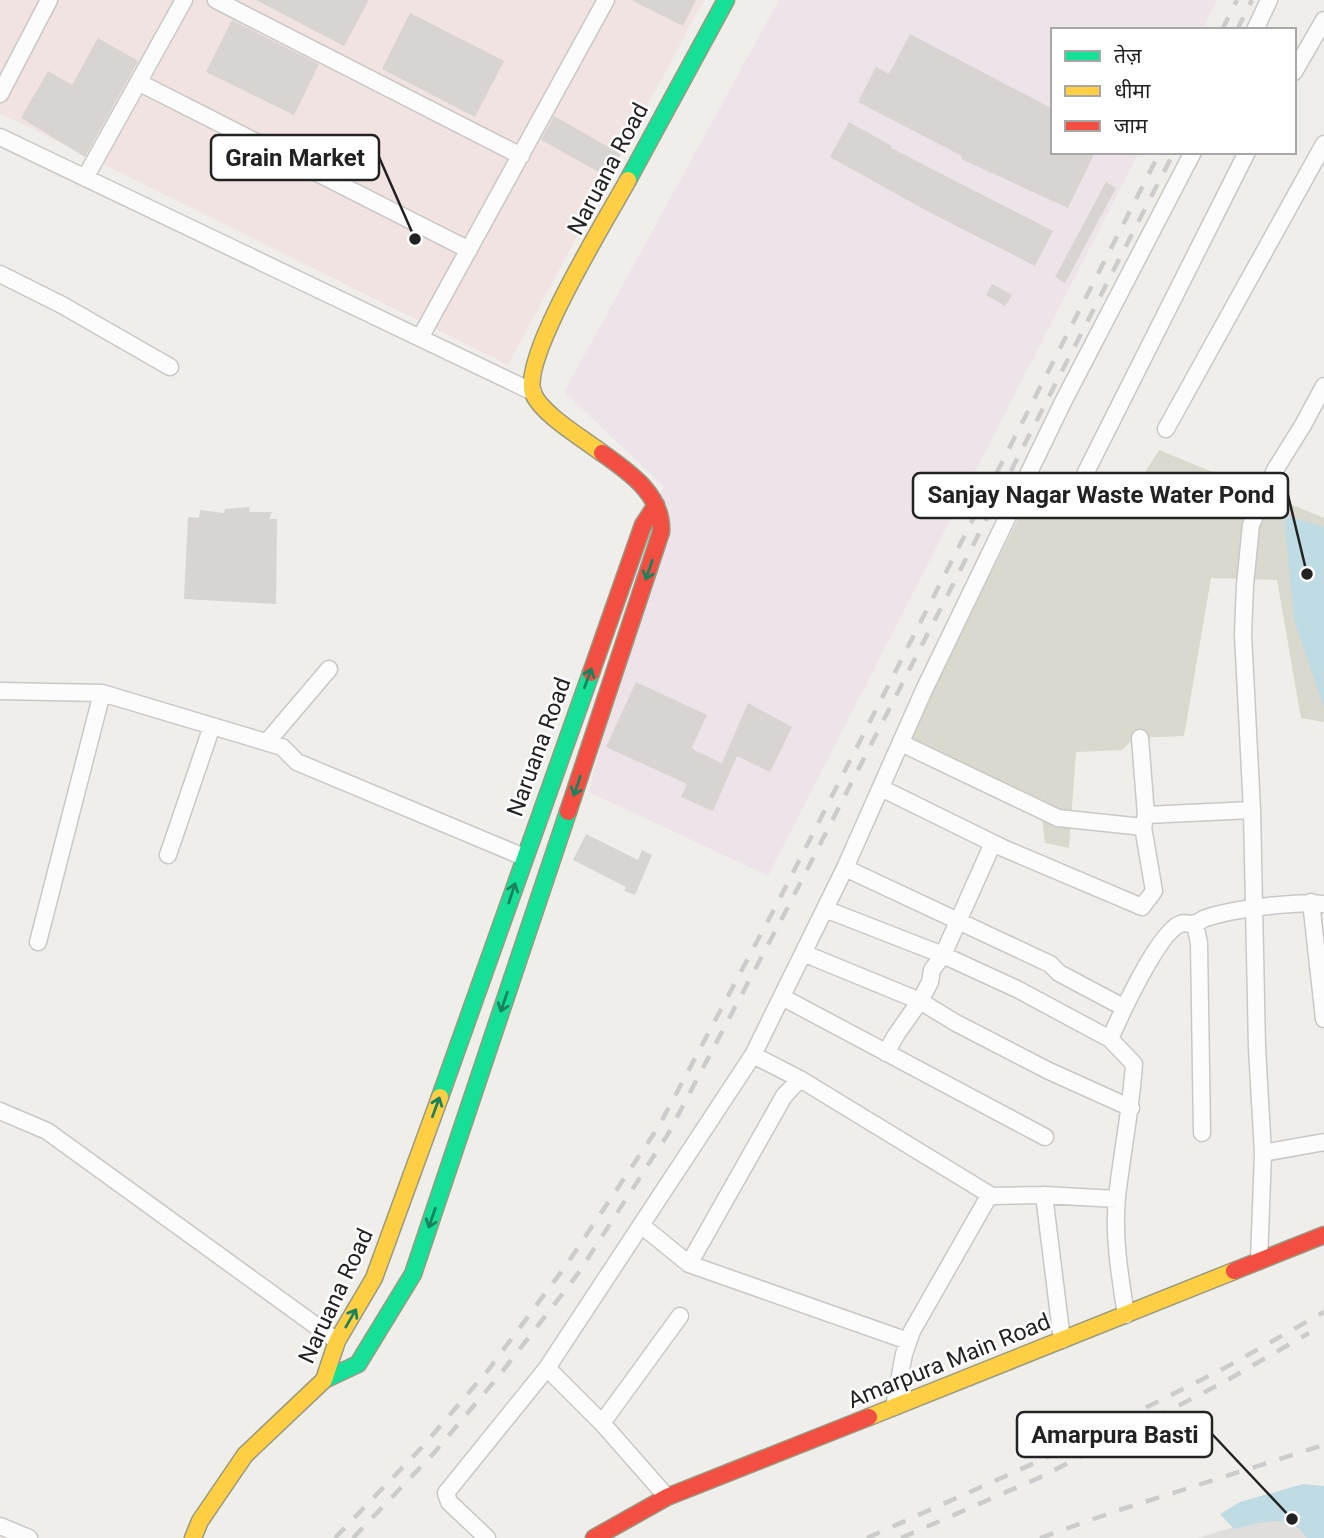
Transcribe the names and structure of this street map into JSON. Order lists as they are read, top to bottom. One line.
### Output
{"streets":{"street":["Naruana Road","Amarpura Main Road"]},"places":["Grain Market","Sanjay Nagar Waste Water Pond","Amarpura Basti"],"legend":["तेज़","धीमा","जाम"]}
